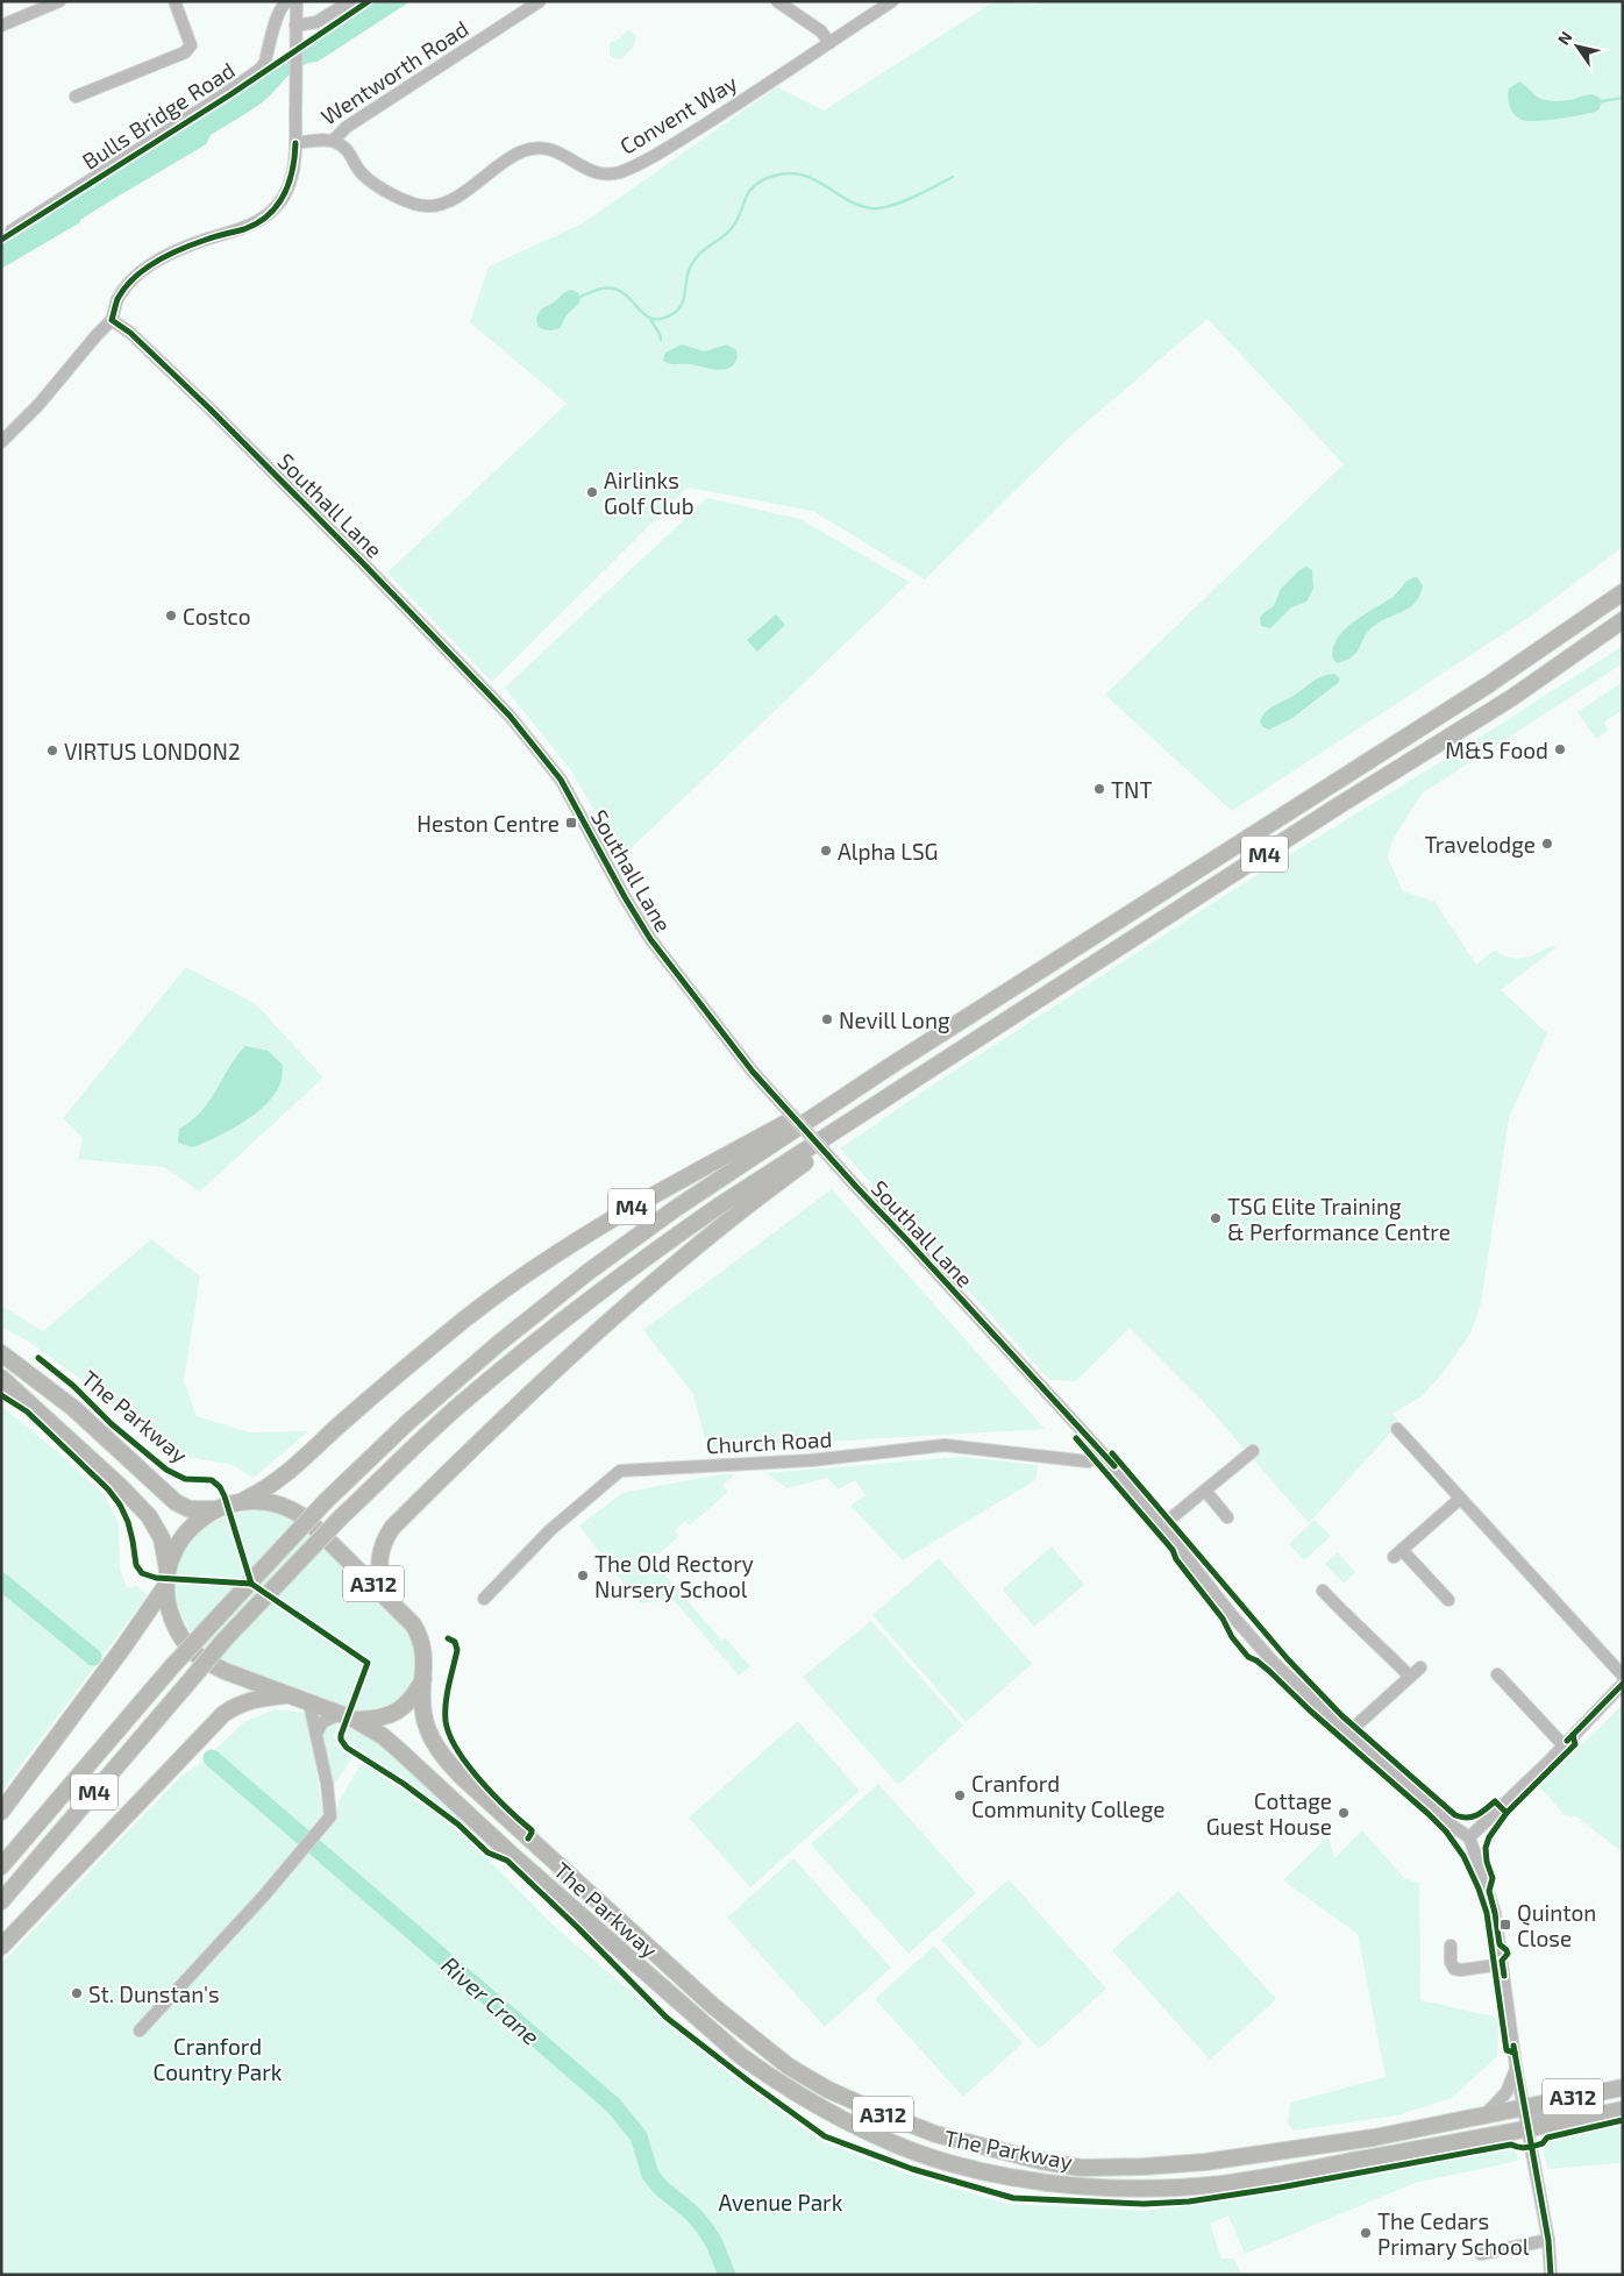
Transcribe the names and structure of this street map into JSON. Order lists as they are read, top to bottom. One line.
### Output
{"streets":{"highway":["M4","The Parkway","A312"],"street":["Wentworth Road","Convent Way","Bulls Bridge Road","Southall Lane","Church Road"]},"crossings":[["Wentworth Road","Convent Way"],["Southall Lane","Church Road"],["M4","A312"],["The Parkway","A312"]],"water":["River Crane"],"parks":["Cranford Country Park","Avenue Park"],"places":{"other":["Airlinks Golf Club","Costco","M&S Food","VIRTUS LONDON2","TNT","Travelodge","Alpha LSG","Nevill Long","TSG Elite Training & Performance Centre","The Old Rectory Nursery School","Cranford Community College","Cottage Guest House","St. Dunstan's","The Cedars Primary School"],"transit":["Heston Centre","Quinton Close"]},"north":"top left"}
